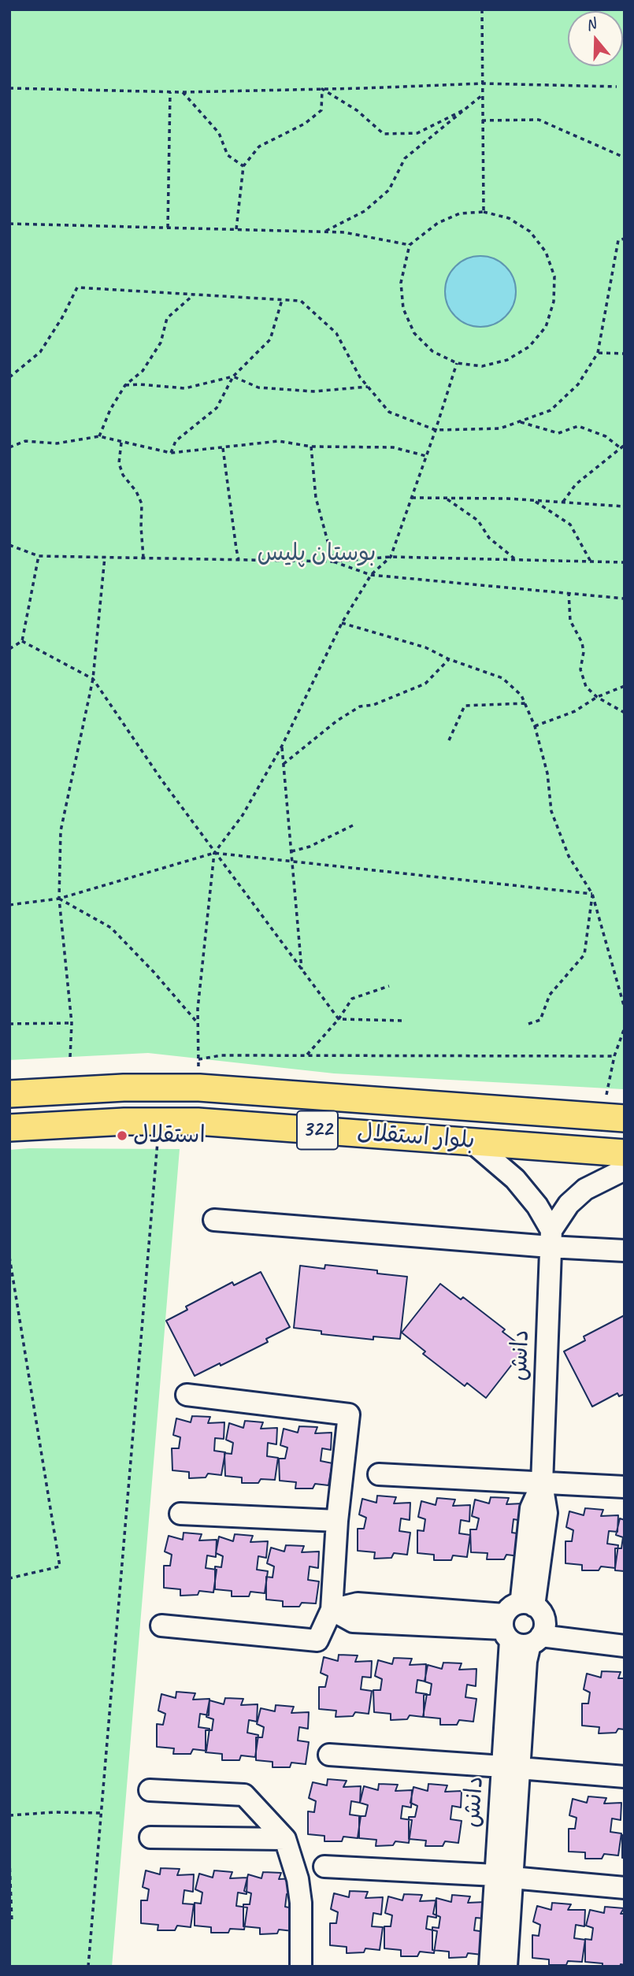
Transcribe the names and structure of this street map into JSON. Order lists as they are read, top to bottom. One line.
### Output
{"streets":{"main road":["322","بلوار استقلال"],"lane":["دانش"]},"parks":["بوستان پلیس"],"places":["استقلال"],"north":"top"}
